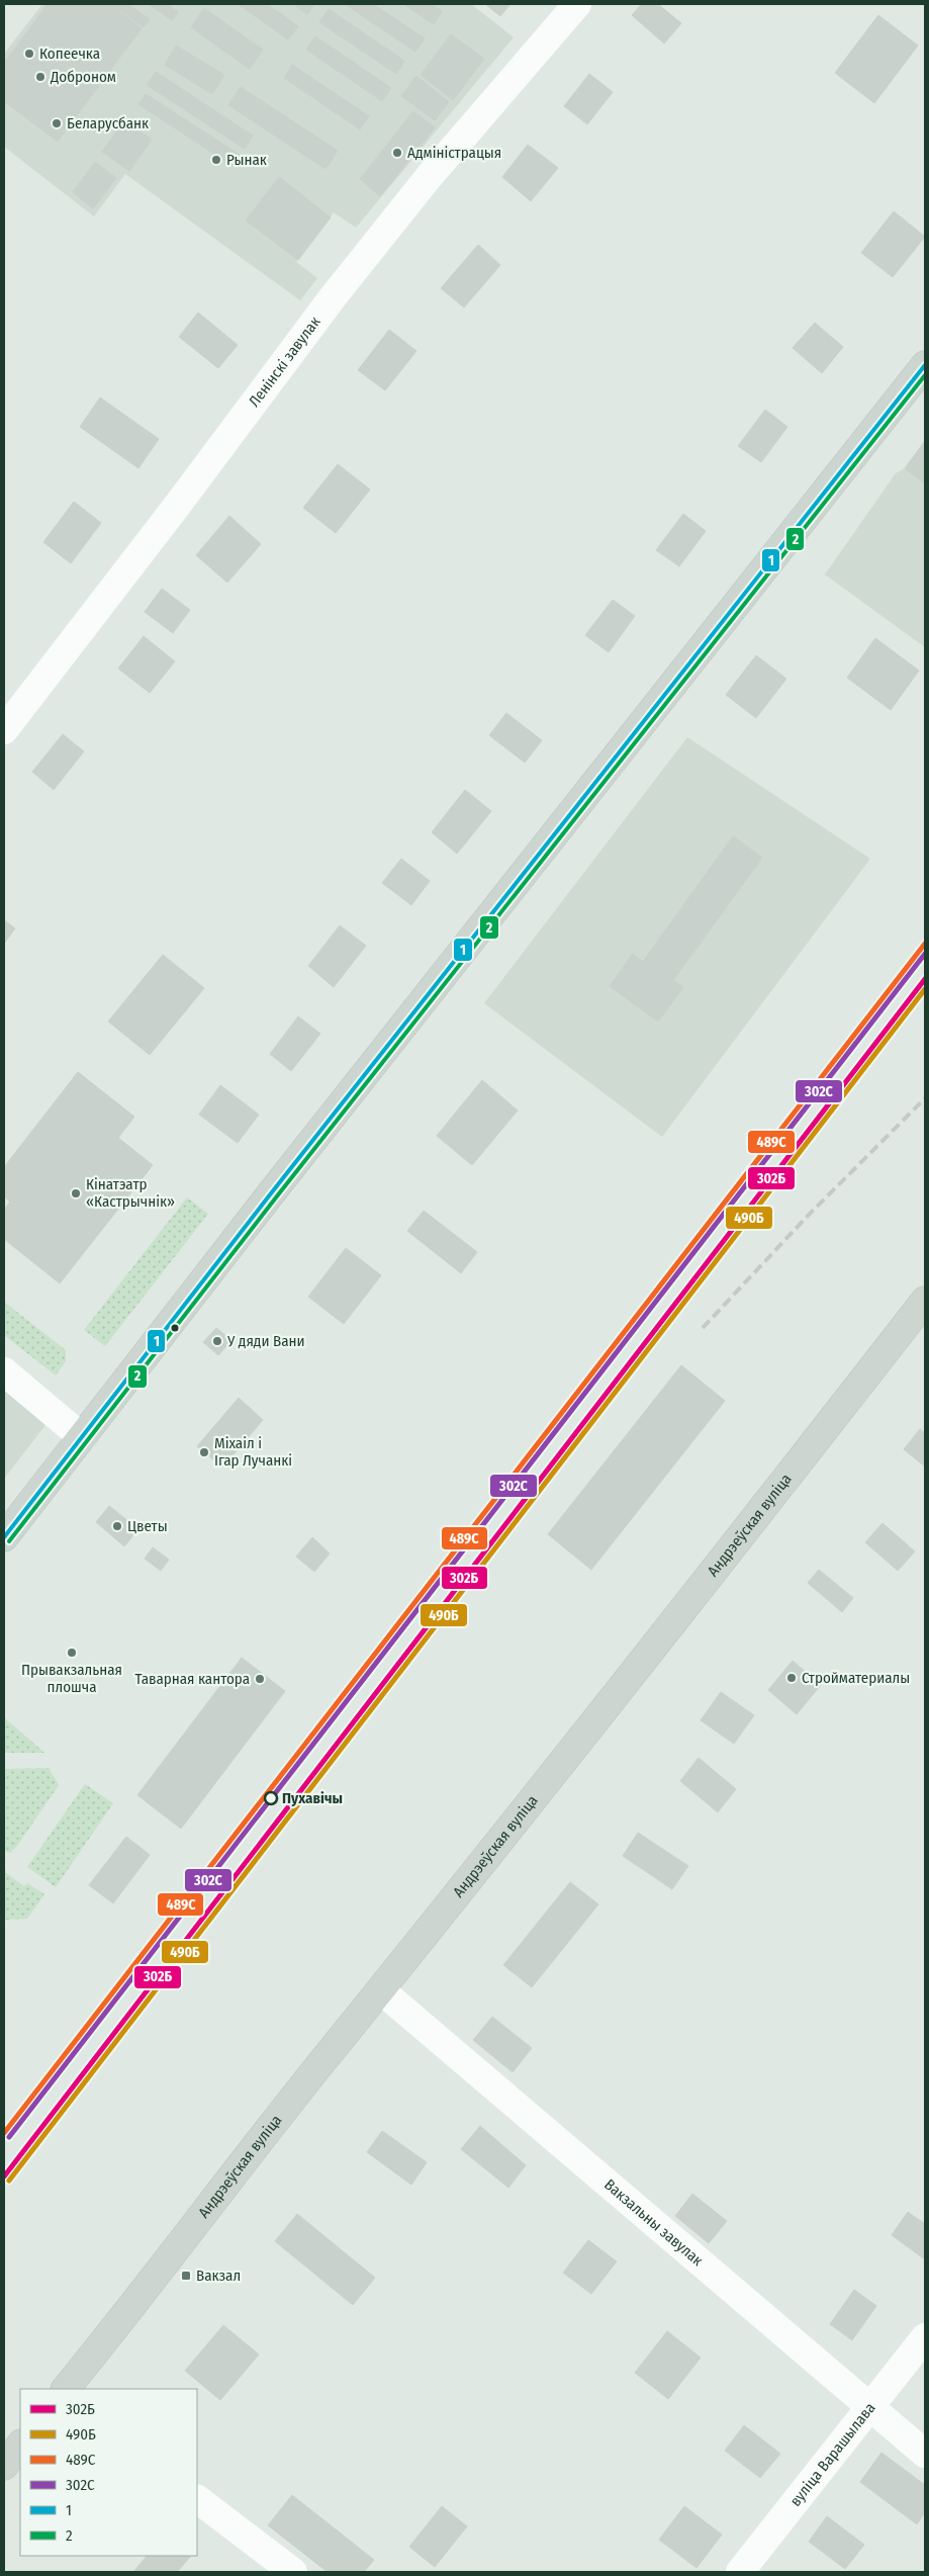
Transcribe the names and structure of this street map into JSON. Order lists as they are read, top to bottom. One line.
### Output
{"streets":{"main road":["Андрэеўская вуліца"],"street":["Ленінскі завулак","Вакзальны завулак","вуліца Варашылава"]},"crossings":[["Андрэеўская вуліца","Вакзальны завулак"],["Вакзальны завулак","вуліца Варашылава"]],"places":{"other":["Копеечка","Доброном","Беларусбанк","Адміністрацыя","Рынак","Кінатэатр «Кастрычнік»","У дяди Вани","Міхаіл і Ігар Лучанкі","Цветы","Прывакзальная плошча","Стройматериалы","Таварная кантора","Пухавічы"],"transit":["Вакзал"]},"lines":["transit line 1","transit line 2","transit line 489С","transit line 302С","transit line 302Б","transit line 490Б"],"legend":["302Б","490Б","489С","302С","1","2"]}
